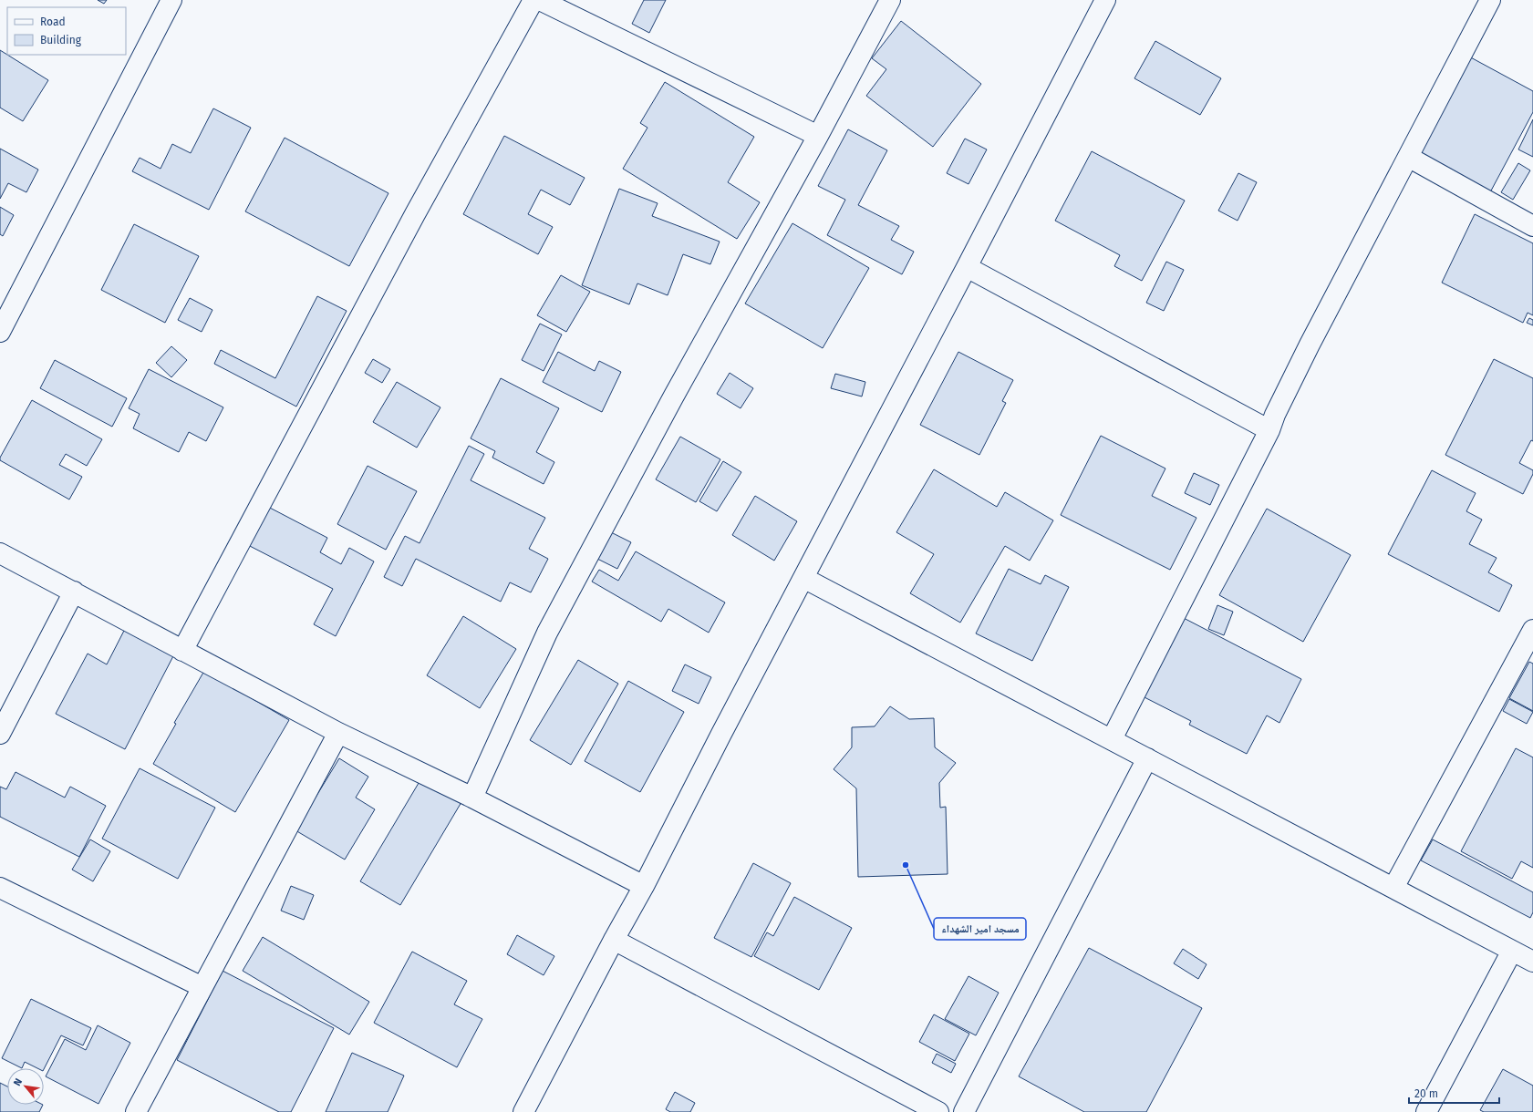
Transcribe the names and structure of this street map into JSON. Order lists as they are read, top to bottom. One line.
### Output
{"places":["مسجد امير الشهداء"],"legend":["Road","Building"],"scale_bar":"20 m","north":"top left"}
